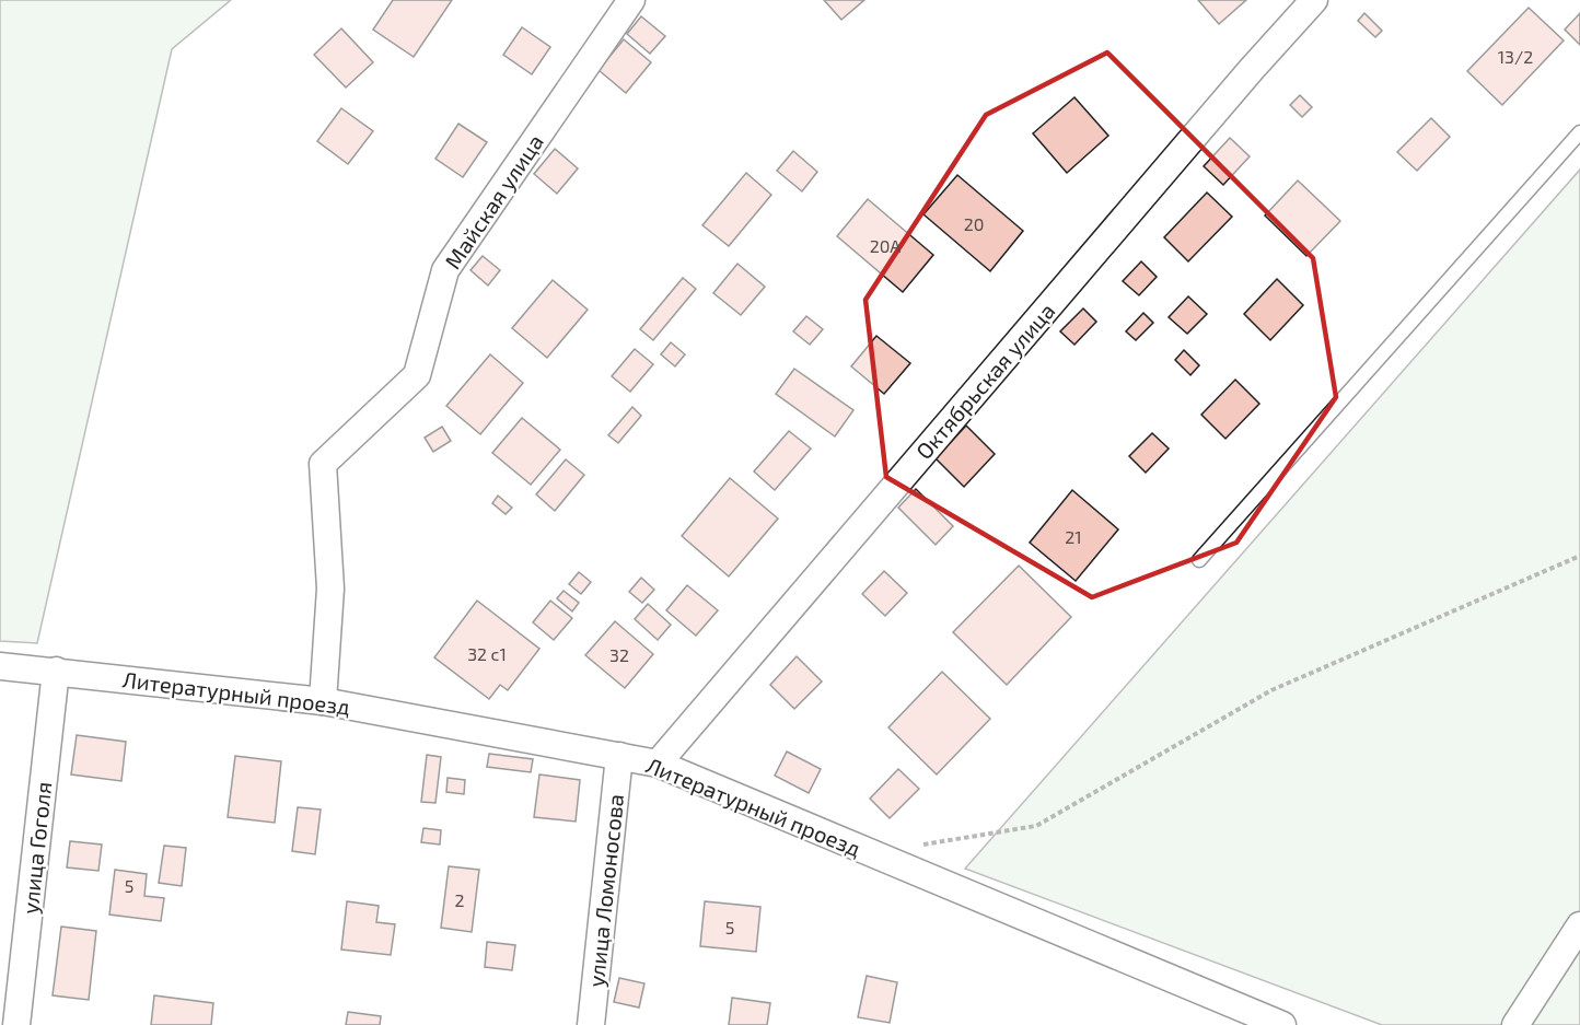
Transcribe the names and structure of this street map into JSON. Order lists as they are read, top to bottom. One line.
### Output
{"streets":{"street":["Майская улица","Октябрьская улица","Литературный проезд","улица Гоголя","улица Ломоносова"]},"crossings":[["Майская улица","Литературный проезд"],["Октябрьская улица","Литературный проезд"],["Литературный проезд","улица Гоголя"],["Литературный проезд","улица Ломоносова"]],"house_numbers":["13/2","20","20А","21","32 с1","32","5","2","5"]}
